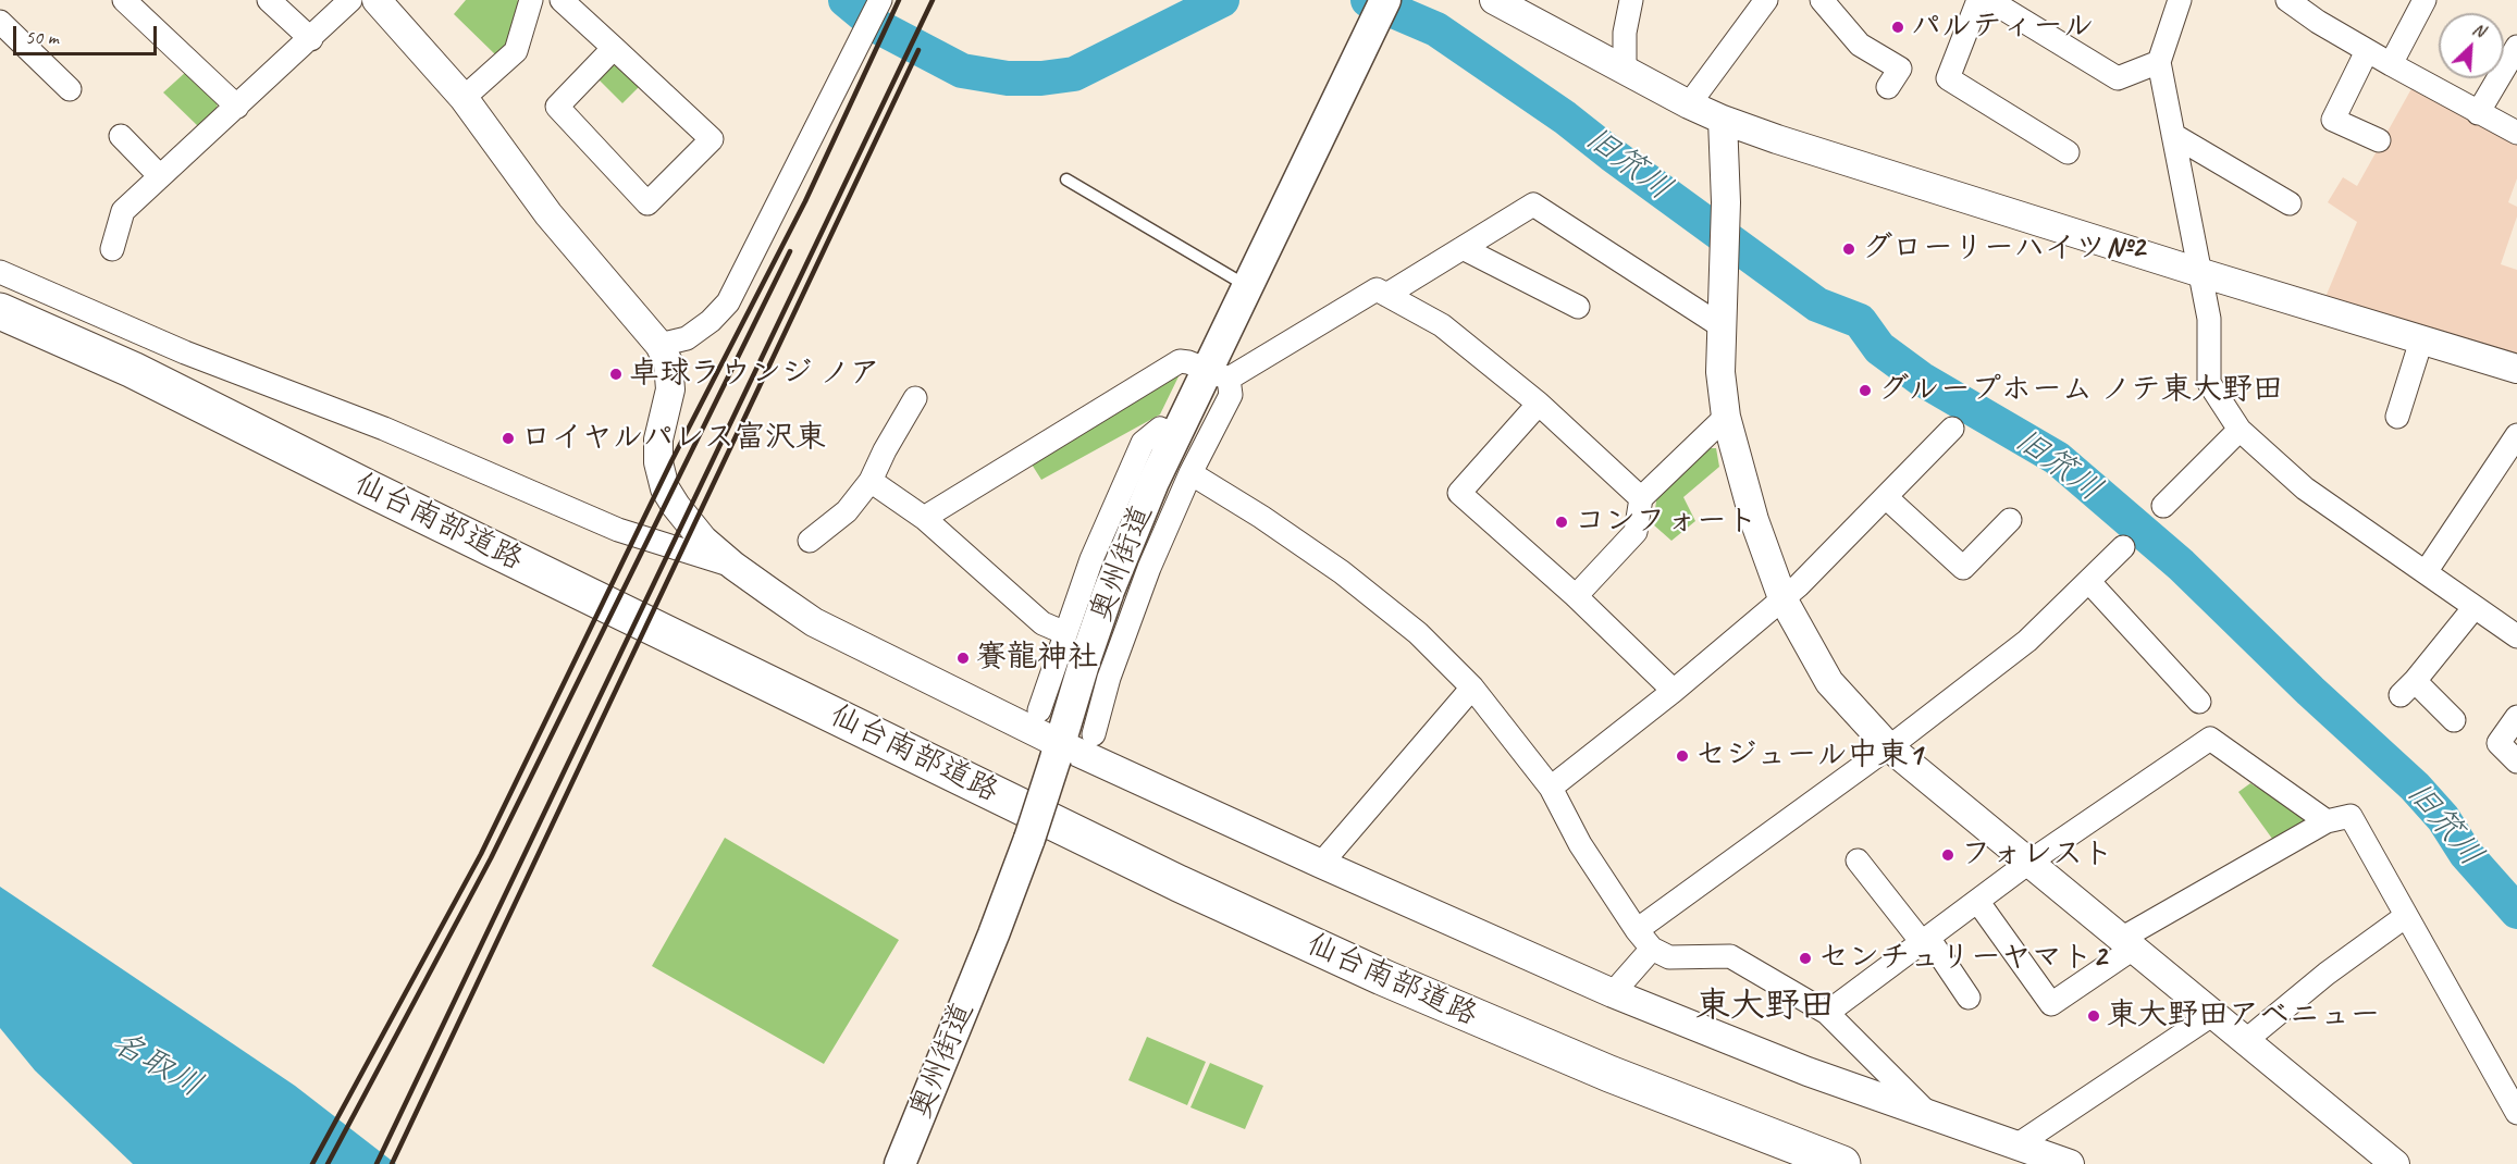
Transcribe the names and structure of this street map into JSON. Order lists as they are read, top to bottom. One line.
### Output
{"streets":{"highway":["仙台南部道路"],"main road":["奥州街道"]},"districts":["東大野田"],"water":["旧笊川","名取川"],"places":["パルティール","グローリーハイツ№2","卓球ラウンジ ノア","グループホーム ノテ東大野田","ロイヤルパレス富沢東","コンフォート","賽龍神社","セジュール中東1","フォレスト","センチュリーヤマト2","東大野田アベニュー"],"scale_bar":"50 m","north":"top right"}
